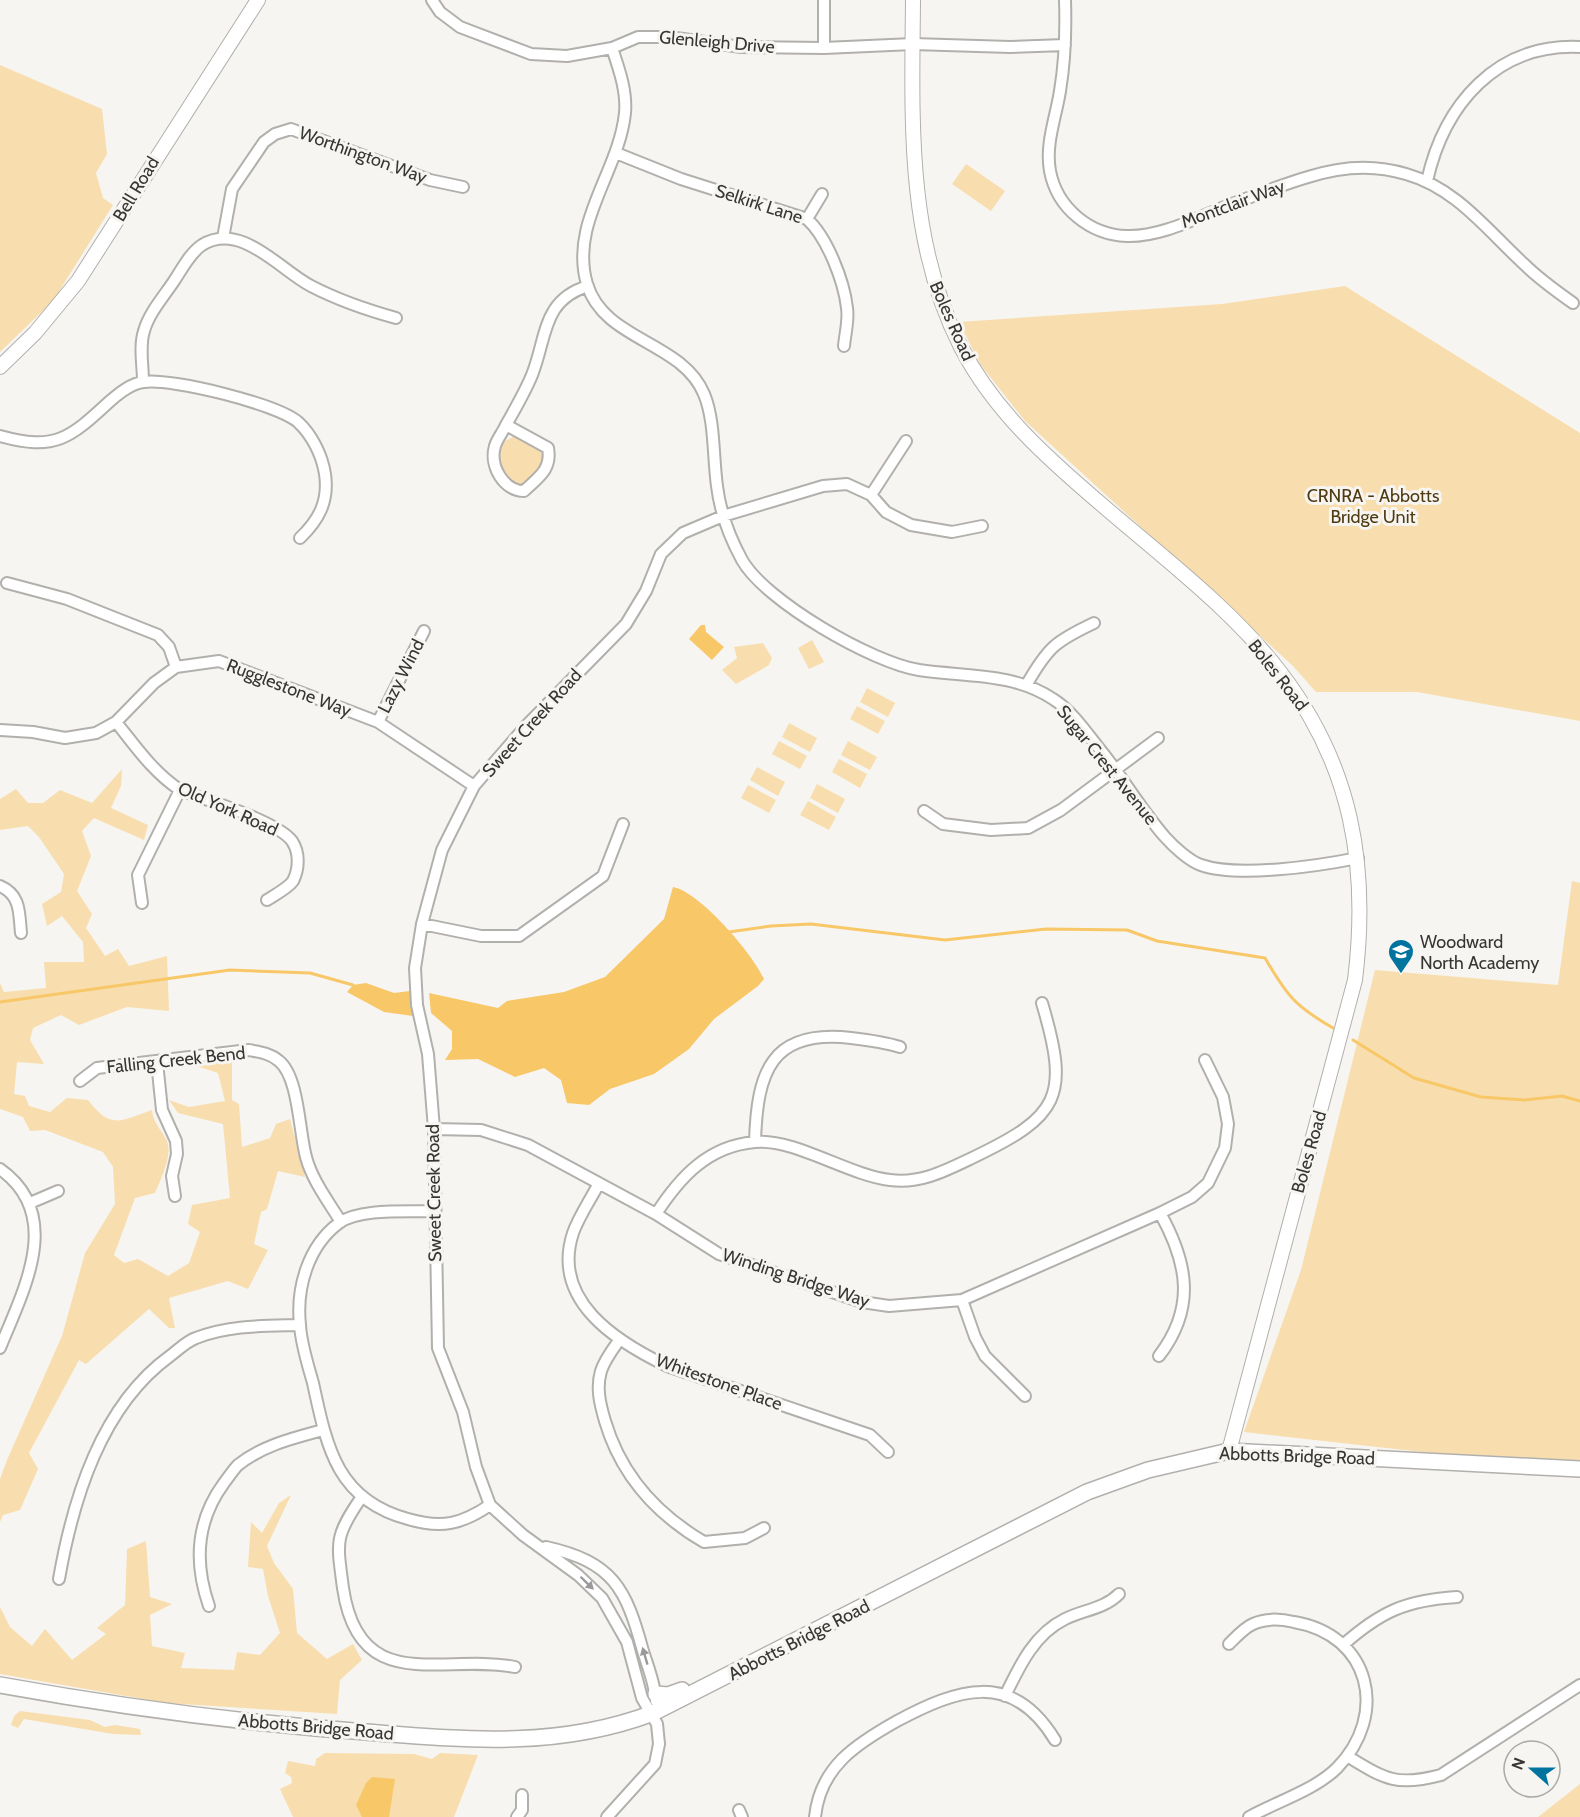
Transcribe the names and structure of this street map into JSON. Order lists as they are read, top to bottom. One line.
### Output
{"streets":{"main road":["Abbotts Bridge Road"],"street":["Glenleigh Drive","Worthington Way","Bell Road","Selkirk Lane","Montclair Way","Boles Road","Lazy Wind","Rugglestone Way","Sweet Creek Road","Sugar Crest Avenue","Old York Road","Falling Creek Bend","Winding Bridge Way","Whitestone Place"]},"crossings":[["Glenleigh Drive","Montclair Way"],["Glenleigh Drive","Boles Road"],["Glenleigh Drive","Sugar Crest Avenue"],["Selkirk Lane","Sugar Crest Avenue"],["Boles Road","Sugar Crest Avenue"],["Boles Road","Abbotts Bridge Road"],["Lazy Wind","Rugglestone Way"],["Rugglestone Way","Sweet Creek Road"],["Rugglestone Way","Old York Road"],["Sweet Creek Road","Sugar Crest Avenue"],["Sweet Creek Road","Winding Bridge Way"],["Sweet Creek Road","Abbotts Bridge Road"],["Winding Bridge Way","Whitestone Place"]],"parks":["CRNRA - Abbotts Bridge Unit"],"places":{"school or university":["Woodward North Academy"]},"north":"left"}
